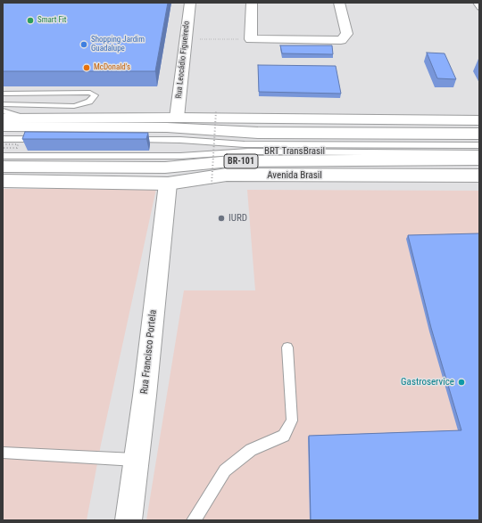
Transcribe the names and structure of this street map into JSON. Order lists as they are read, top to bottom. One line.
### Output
{"streets":{"main road":["BR-101","Avenida Brasil","Rua Francisco Portela"],"street":["Rua Leocádio Figueiredo"],"lane":["BRT TransBrasil"]},"crossings":[["Avenida Brasil","Rua Francisco Portela"]],"places":["Smart Fit","Shopping Jardim Guadalupe","McDonald's","IURD","Gastroservice"]}
